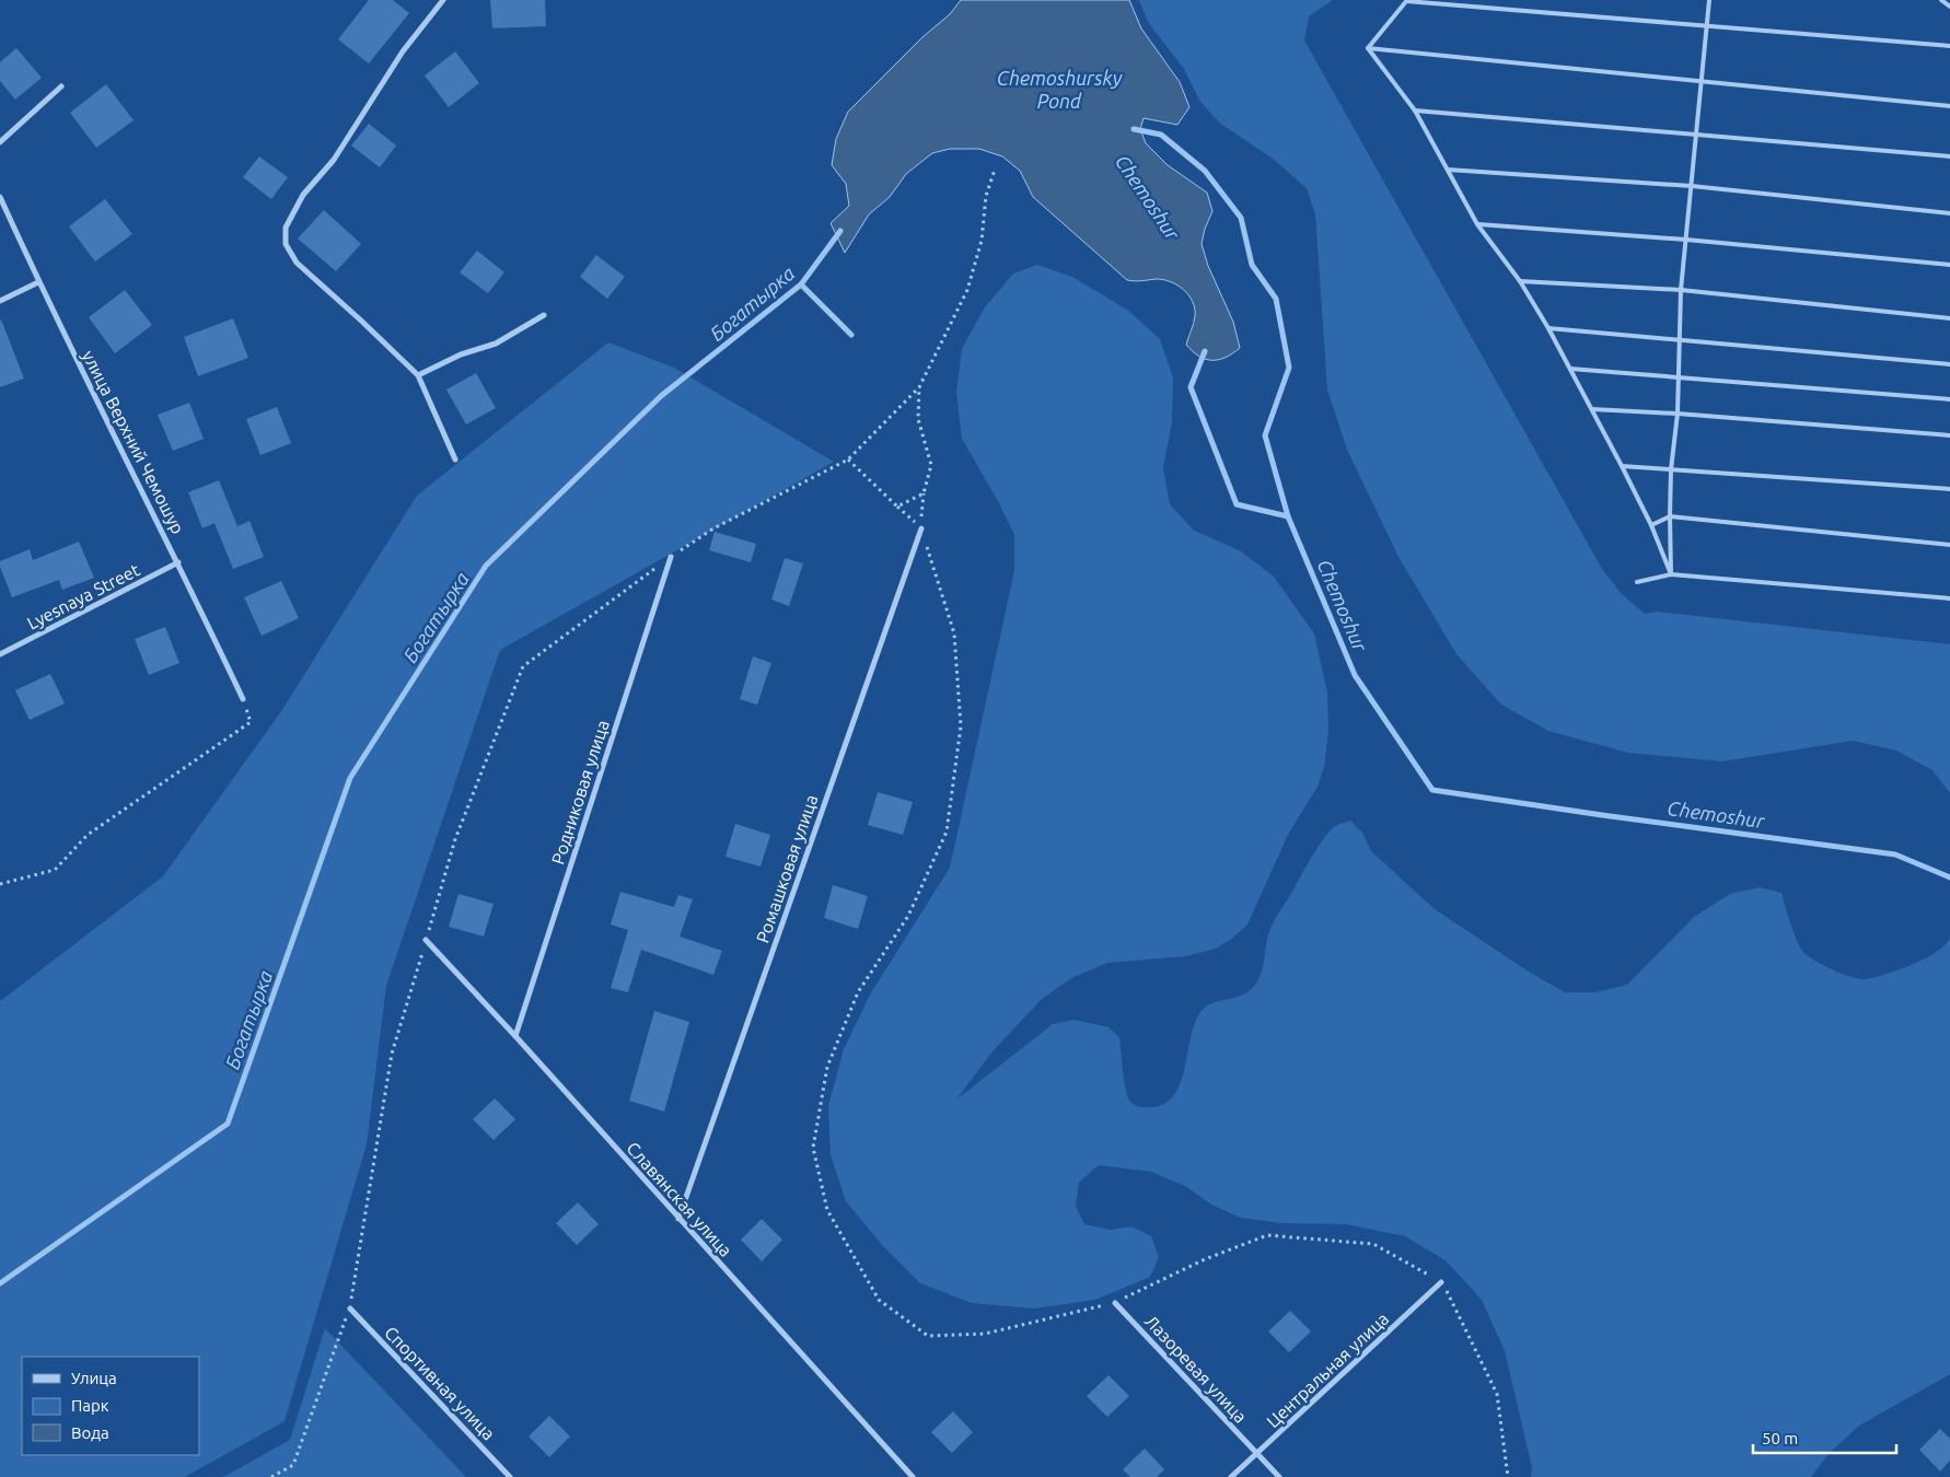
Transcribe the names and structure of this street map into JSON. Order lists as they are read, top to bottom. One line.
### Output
{"streets":{"street":["улица Верхний Чемошур","Lyesnaya Street","Родниковая улица","Ромашковая улица","Славянская улица","Лазоревая улица","Центральная улица","Спортивная улица"]},"crossings":[["улица Верхний Чемошур","Lyesnaya Street"],["Родниковая улица","Славянская улица"],["Ромашковая улица","Славянская улица"],["Лазоревая улица","Центральная улица"]],"water":["Chemoshursky Pond","Chemoshur","Богатырка"],"legend":["Улица","Парк","Вода"],"scale_bar":"50 m"}
